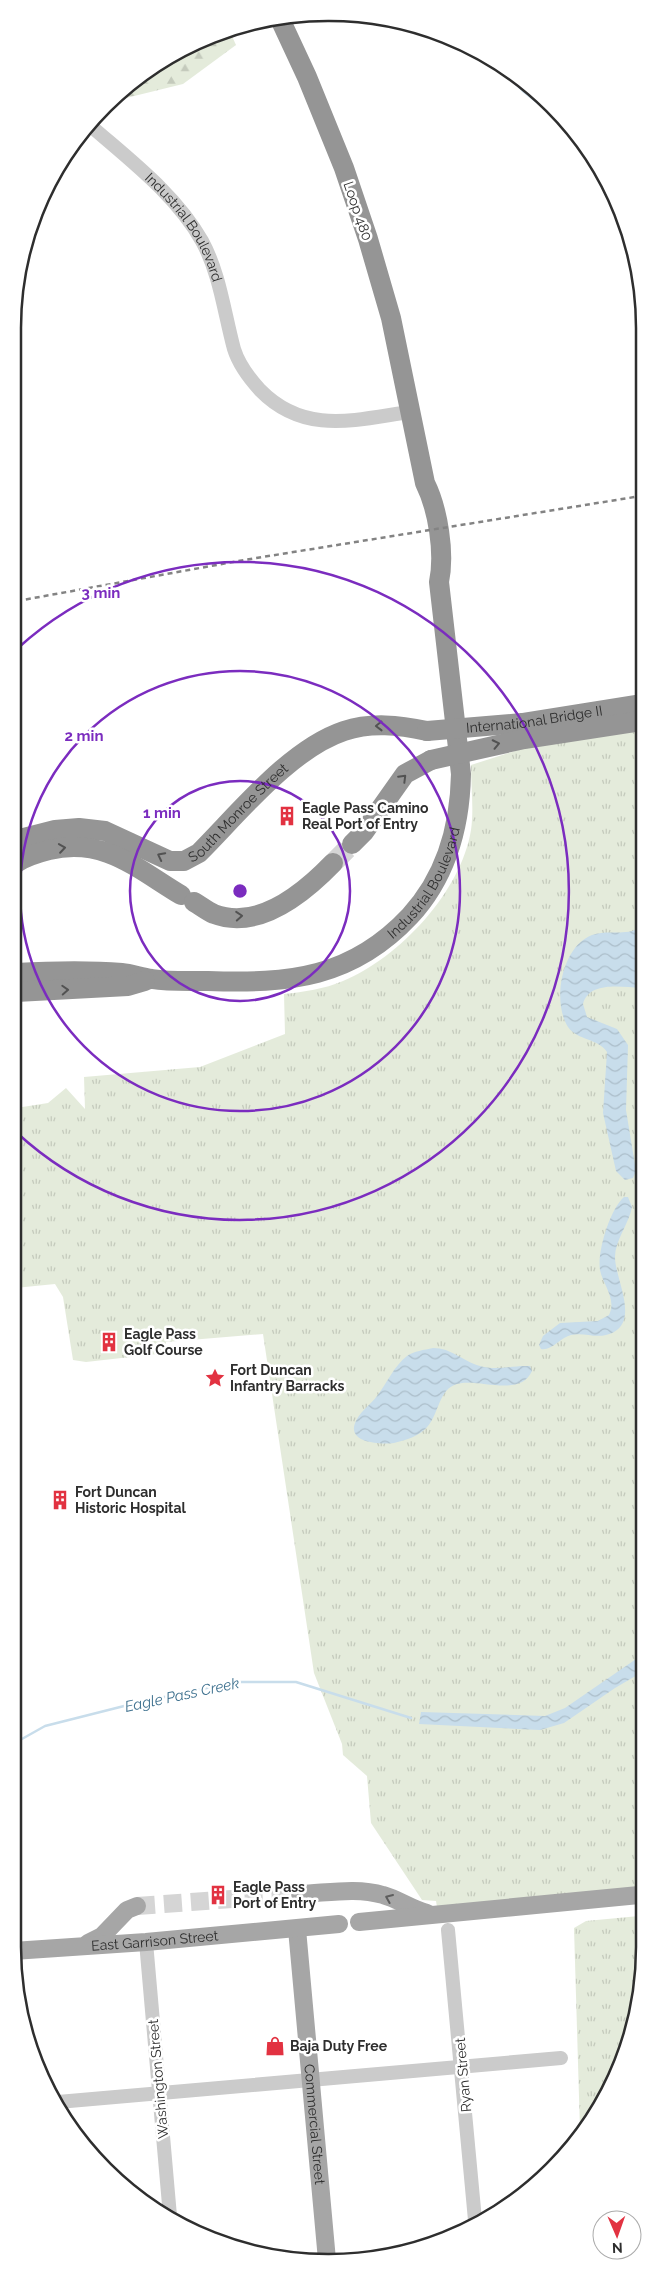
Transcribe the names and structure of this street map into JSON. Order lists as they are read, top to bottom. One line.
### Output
{"streets":{"highway":["Loop 480","Industrial Boulevard","International Bridge II","South Monroe Street"],"main road":["East Garrison Street","Commercial Street"],"street":["Ryan Street","Washington Street"]},"crossings":[["Loop 480","Industrial Boulevard"],["International Bridge II","South Monroe Street"],["East Garrison Street","Washington Street"],["East Garrison Street","Commercial Street"]],"water":["Eagle Pass Creek"],"places":{"building":["Eagle Pass Camino Real Port of Entry","Eagle Pass Golf Course","Fort Duncan Historic Hospital","Eagle Pass Port of Entry"],"place":["Fort Duncan Infantry Barracks"],"shop":["Baja Duty Free"]},"north":"bottom","rings":["3 min","2 min","1 min"]}
